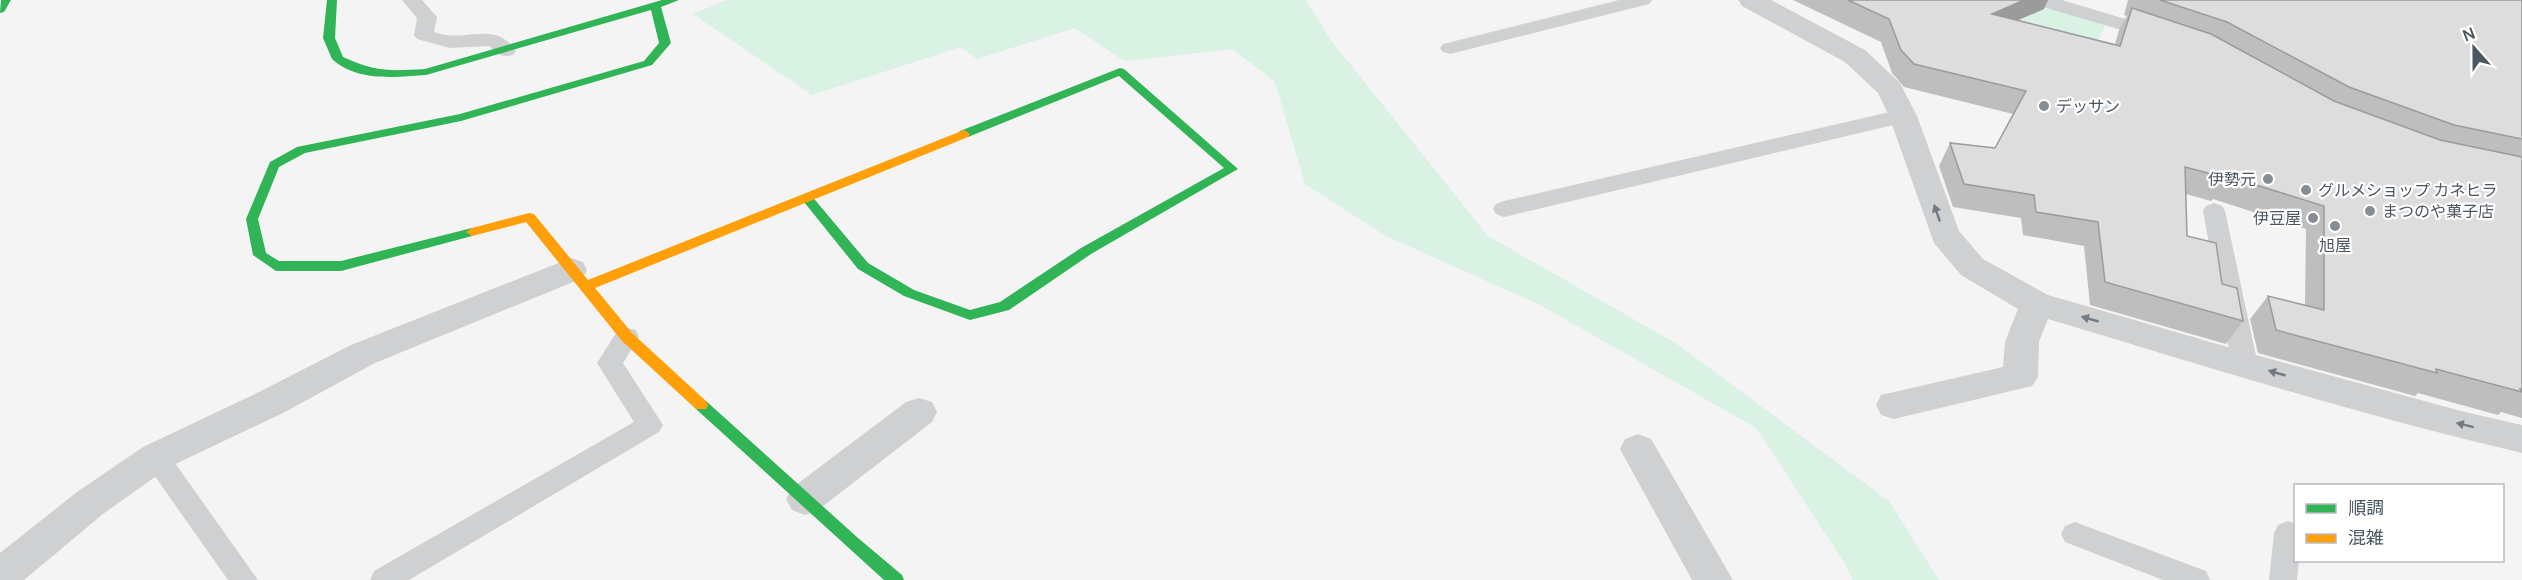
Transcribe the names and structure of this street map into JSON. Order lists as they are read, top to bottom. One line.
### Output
{"places":["デッサン","伊勢元","グルメショップ カネヒラ","まつのや菓子店","伊豆屋","旭屋"],"legend":["順調","混雑"],"north":"top"}
